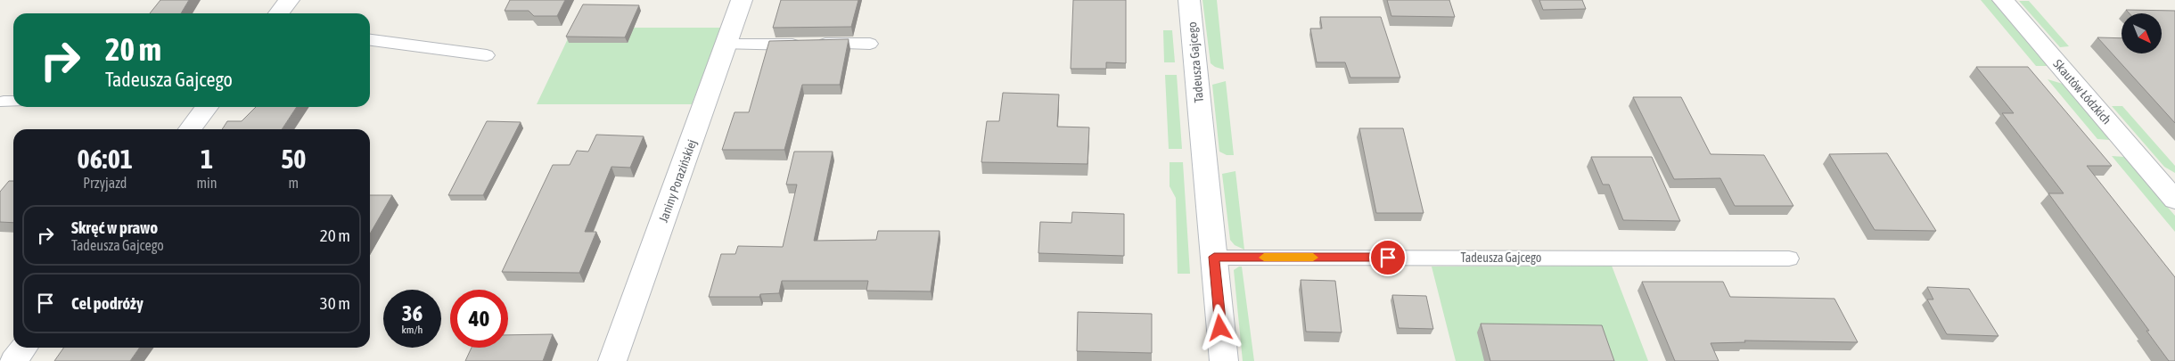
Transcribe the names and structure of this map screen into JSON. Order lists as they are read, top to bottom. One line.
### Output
{"streets":{"street":["Tadeusza Gajcego","Skautów Łódzkich","Janiny Porazińskiej"]},"north":"bottom right","page":{"turn":["20 m","Tadeusza Gajcego"],"eta":["06:01","Przyjazd","1","min","50","m"],"list":[{"name":"Skręć w prawo","note":"Tadeusza Gajcego","value":"20 m"},{"name":"Cel podróży","value":"30 m"}],"speed":"36 km/h","limit":"40"}}
